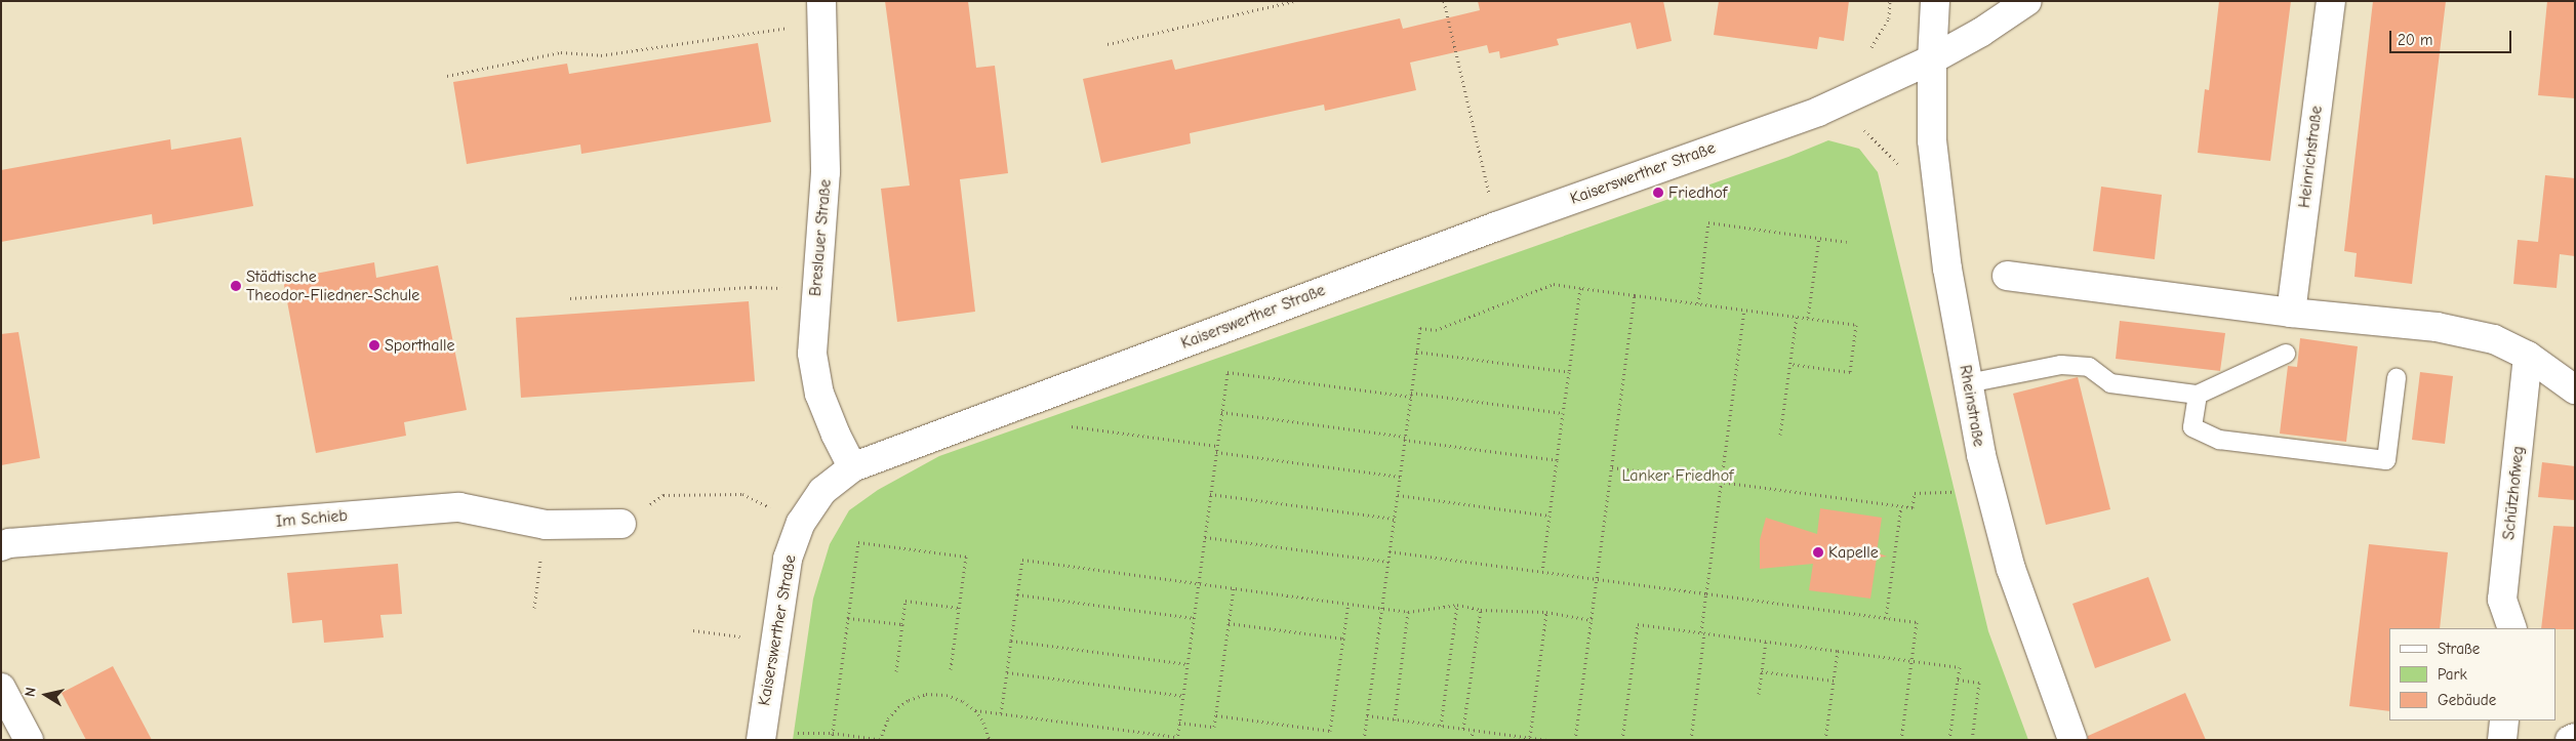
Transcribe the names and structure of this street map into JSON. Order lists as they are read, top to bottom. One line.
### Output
{"streets":{"street":["Heinrichstraße","Kaiserswerther Straße","Breslauer Straße","Rheinstraße","Schützhofweg","Im Schieb"]},"crossings":[["Kaiserswerther Straße","Breslauer Straße"],["Kaiserswerther Straße","Rheinstraße"]],"parks":["Lanker Friedhof"],"places":["Friedhof","Städtische Theodor-Fliedner-Schule","Sporthalle","Kapelle"],"legend":["Straße","Park","Gebäude"],"scale_bar":"20 m","north":"left"}
